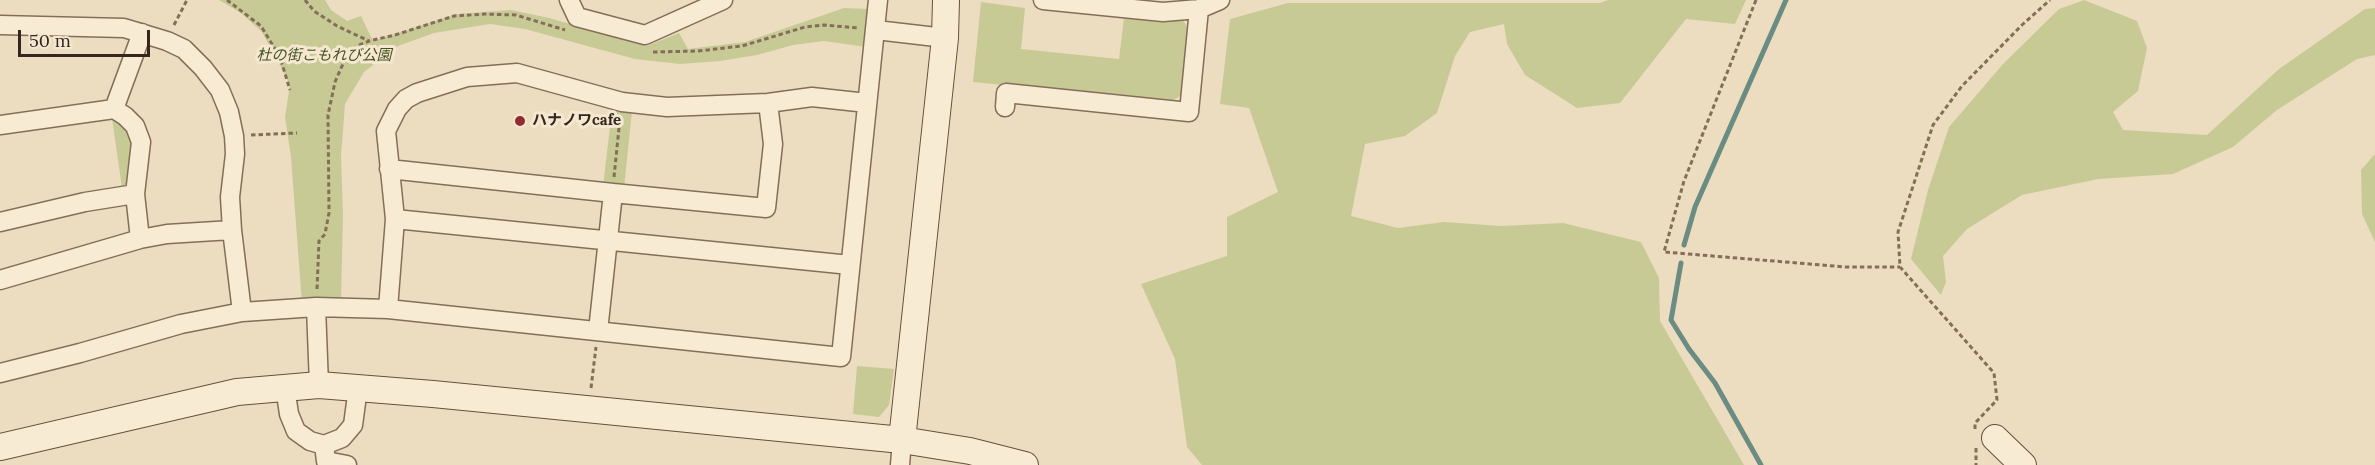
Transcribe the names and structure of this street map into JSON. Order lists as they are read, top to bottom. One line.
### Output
{"parks":["杜の街こもれび公園"],"places":["ハナノワcafe"],"scale_bar":"50 m"}
